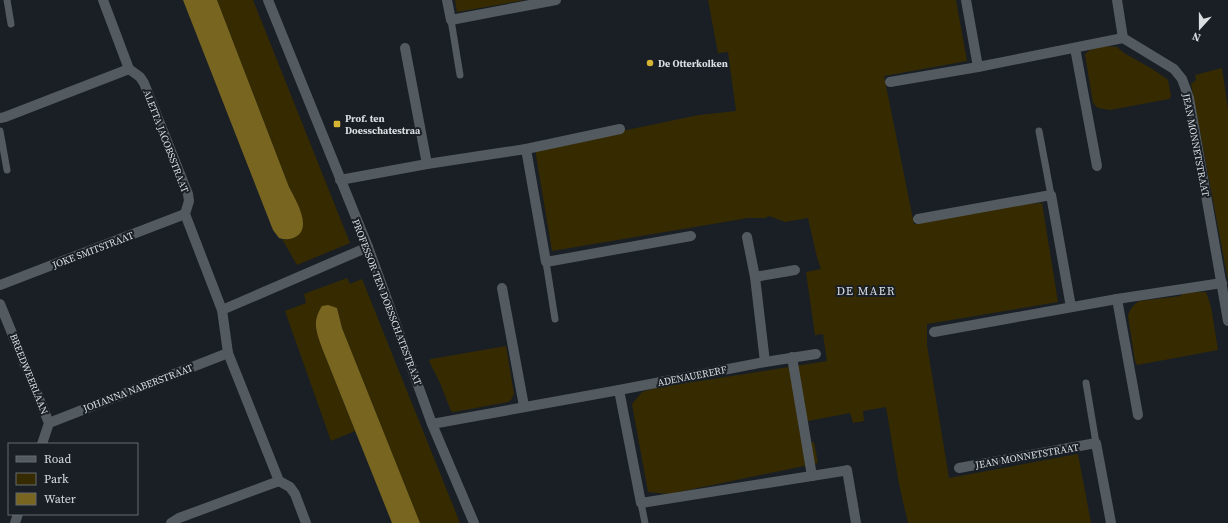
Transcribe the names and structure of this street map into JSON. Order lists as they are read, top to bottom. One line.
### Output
{"streets":{"street":["ALETTA JACOBSSTRAAT","JEAN MONNETSTRAAT","JOKE SMITSTRAAT","PROFESSOR TEN DOESSCHATESTRAAT","BREEDWEERLAAN","ADENAUERERF","JOHANNA NABERSTRAAT"]},"crossings":[["ALETTA JACOBSSTRAAT","JOKE SMITSTRAAT"],["BREEDWEERLAAN","JOHANNA NABERSTRAAT"]],"districts":["DE MAER"],"places":{"other":["De Otterkolken"],"transit":["Prof. ten Doesschatestraa"]},"legend":["Road","Park","Water"],"north":"bottom"}
